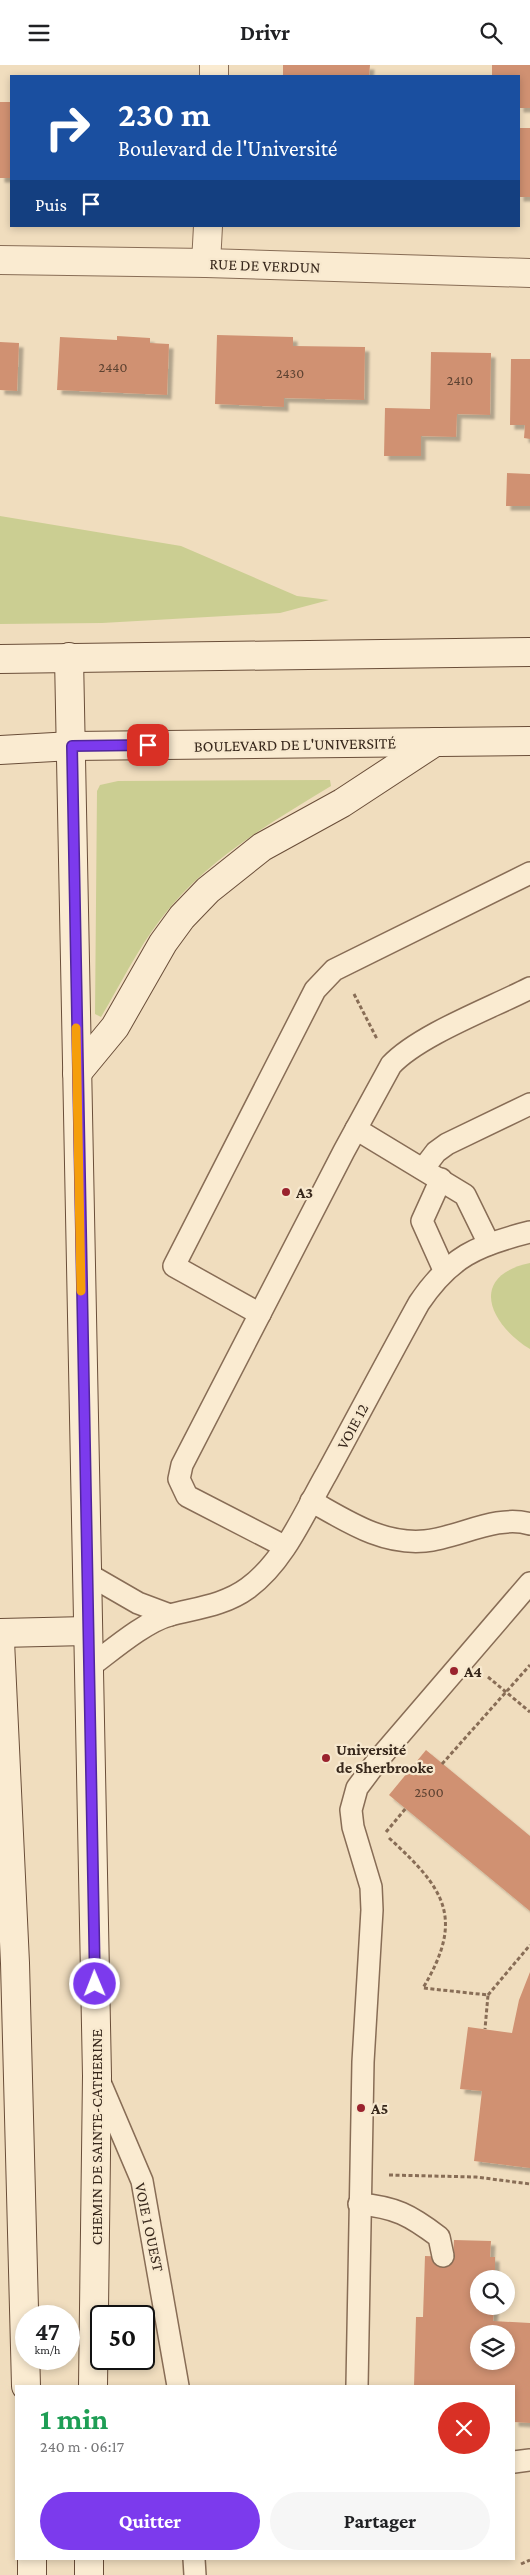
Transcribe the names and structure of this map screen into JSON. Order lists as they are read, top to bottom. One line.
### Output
{"streets":{"main road":["RUE DE VERDUN","BOULEVARD DE L'UNIVERSITÉ","CHEMIN DE SAINTE-CATHERINE"],"lane":["VOIE 12","VOIE 1 OUEST"]},"crossings":[["BOULEVARD DE L'UNIVERSITÉ","CHEMIN DE SAINTE-CATHERINE"],["VOIE 12","CHEMIN DE SAINTE-CATHERINE"],["CHEMIN DE SAINTE-CATHERINE","VOIE 1 OUEST"]],"places":["A3","A4","Université de Sherbrooke","A5"],"house_numbers":["2440","2430","2410","2500"],"page":{"header":"Drivr","turn":["230 m","Boulevard de l'Université"],"then":"Puis","speed":"47 km/h","limit":"50","heading":["1 min","240 m · 06:17"],"buttons":["Quitter","Partager"]}}
